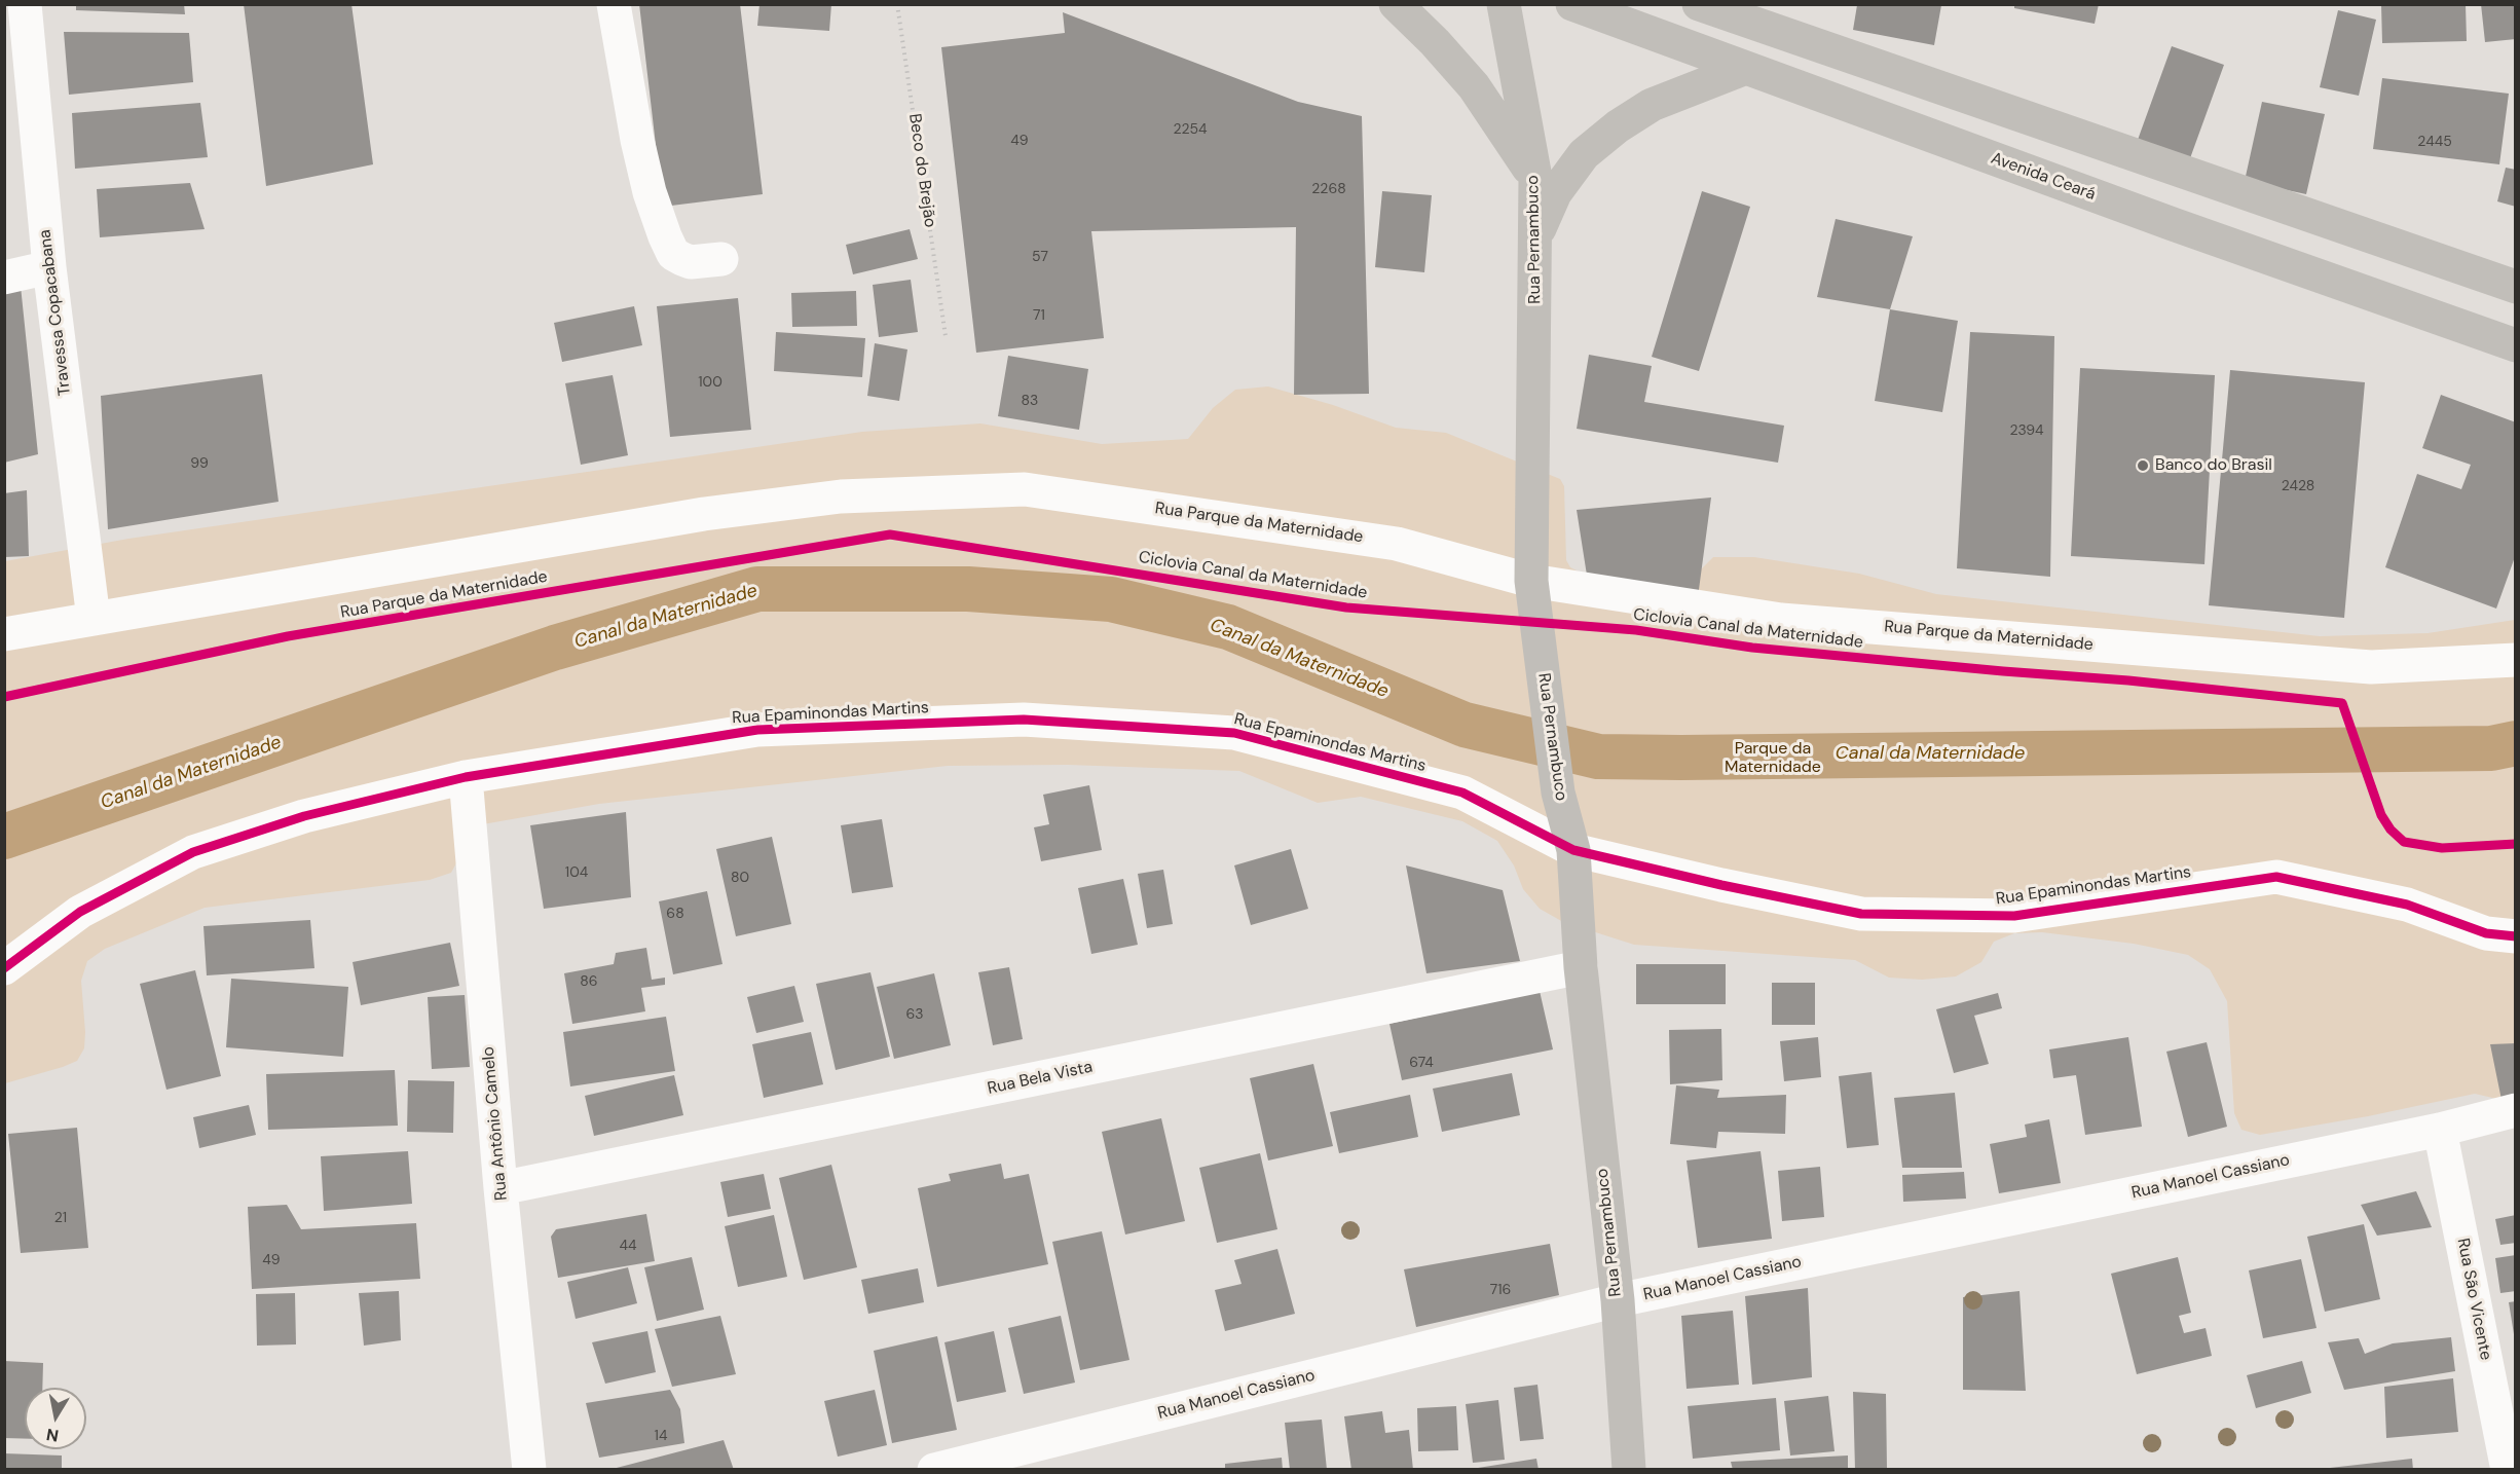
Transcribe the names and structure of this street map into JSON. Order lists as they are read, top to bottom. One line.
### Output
{"streets":{"main road":["Avenida Ceará","Rua Pernambuco"],"street":["Travessa Copacabana","Rua Parque da Maternidade","Rua Epaminondas Martins","Rua Bela Vista","Rua Antônio Camelo","Rua Manoel Cassiano","Rua São Vicente"],"path":["Beco do Brejão"],"cycle path":["Ciclovia Canal da Maternidade"]},"crossings":[["Rua Pernambuco","Rua Parque da Maternidade"],["Rua Pernambuco","Rua Epaminondas Martins"],["Rua Pernambuco","Rua Bela Vista"],["Rua Pernambuco","Rua Manoel Cassiano"],["Travessa Copacabana","Rua Parque da Maternidade"],["Rua Epaminondas Martins","Rua Antônio Camelo"],["Rua Bela Vista","Rua Antônio Camelo"],["Rua Manoel Cassiano","Rua São Vicente"]],"water":["Canal da Maternidade"],"parks":["Parque da Maternidade"],"places":["Banco do Brasil"],"house_numbers":["2254","49","2445","2268","57","71","100","83","2394","99","2428","104","80","68","86","63","674","21","44","49","716","14"],"north":"bottom"}
